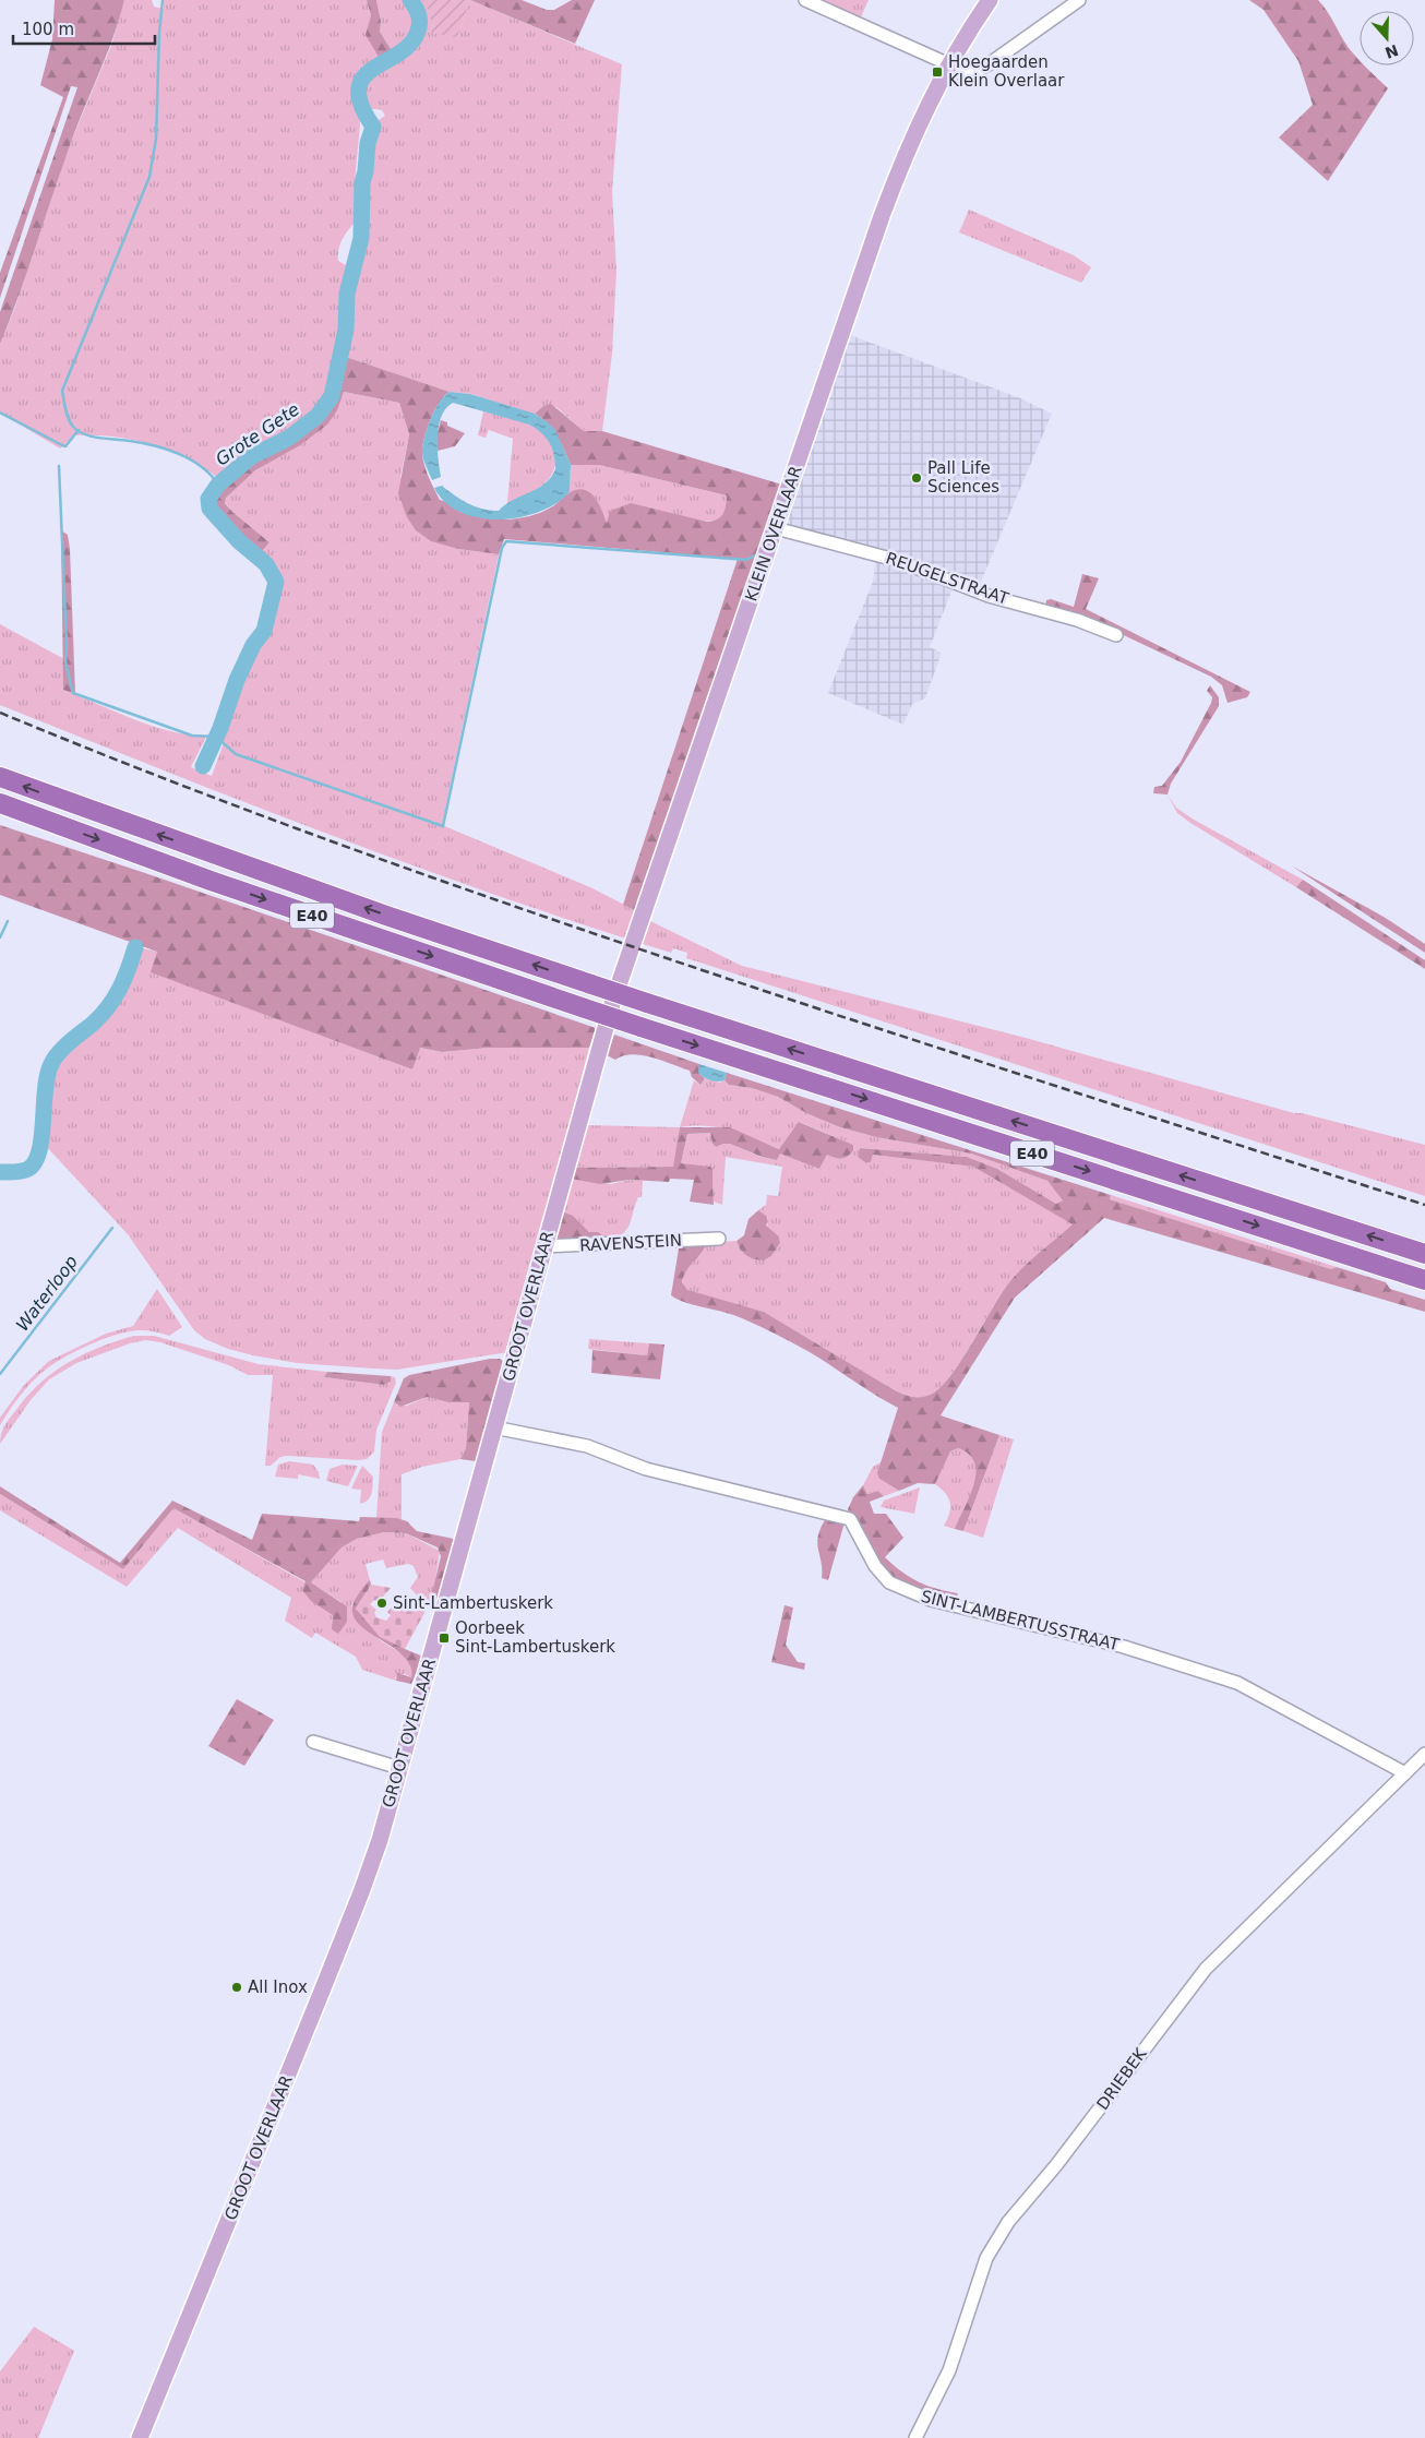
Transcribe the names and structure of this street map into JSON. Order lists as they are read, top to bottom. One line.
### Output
{"streets":{"highway":["E40"],"main road":["KLEIN OVERLAAR","GROOT OVERLAAR"],"street":["REUGELSTRAAT","RAVENSTEIN","SINT-LAMBERTUSSTRAAT","DRIEBEK"]},"crossings":[["KLEIN OVERLAAR","REUGELSTRAAT"],["KLEIN OVERLAAR","GROOT OVERLAAR"],["RAVENSTEIN","GROOT OVERLAAR"],["GROOT OVERLAAR","SINT-LAMBERTUSSTRAAT"],["SINT-LAMBERTUSSTRAAT","DRIEBEK"]],"water":["Grote Gete","Waterloop"],"places":{"transit":["Hoegaarden Klein Overlaar","Oorbeek Sint-Lambertuskerk"],"other":["Pall Life Sciences","Sint-Lambertuskerk","All Inox"]},"scale_bar":"100 m","north":"bottom"}
